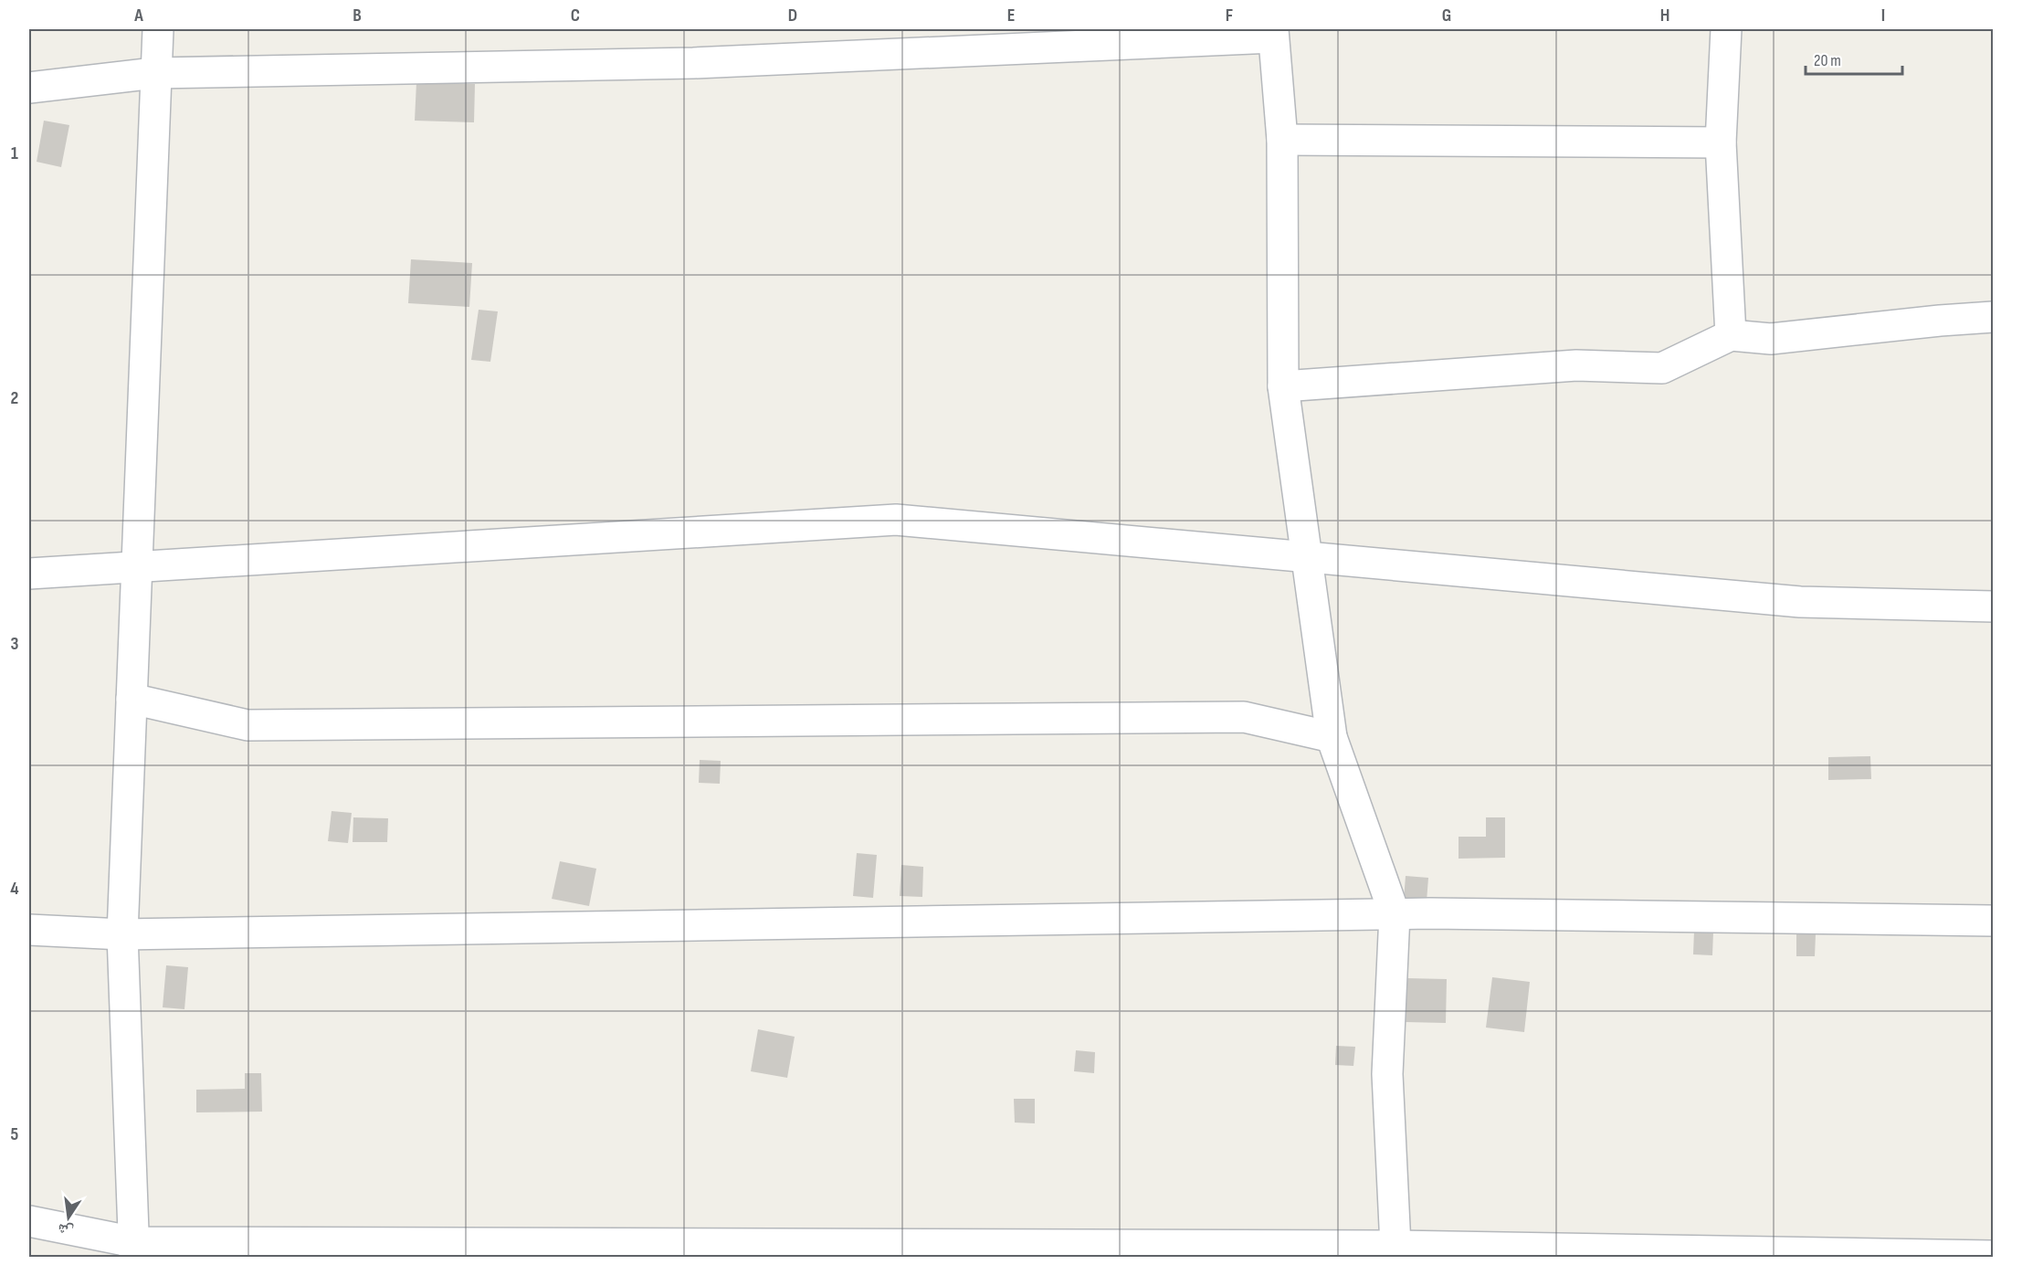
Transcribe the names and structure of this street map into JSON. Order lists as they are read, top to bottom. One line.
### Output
{"scale_bar":"20 m","north":"bottom","grid":{"columns":["A","B","C","D","E","F","G","H","I"],"rows":["1","2","3","4","5"]}}
